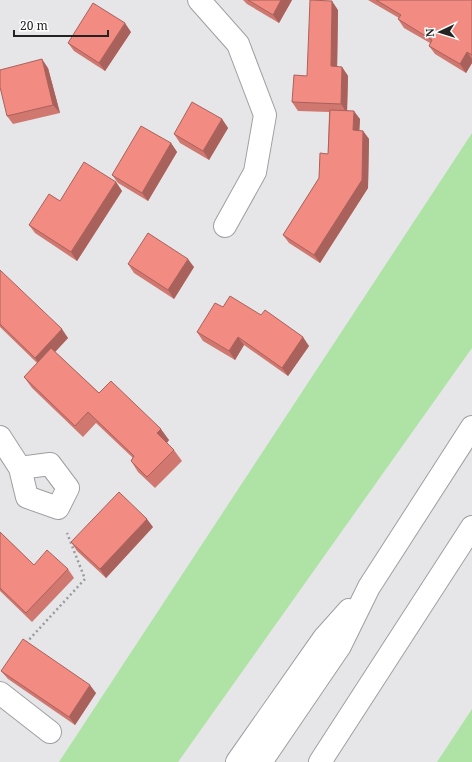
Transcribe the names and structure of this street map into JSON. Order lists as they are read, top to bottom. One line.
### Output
{"scale_bar":"20 m","north":"left"}
